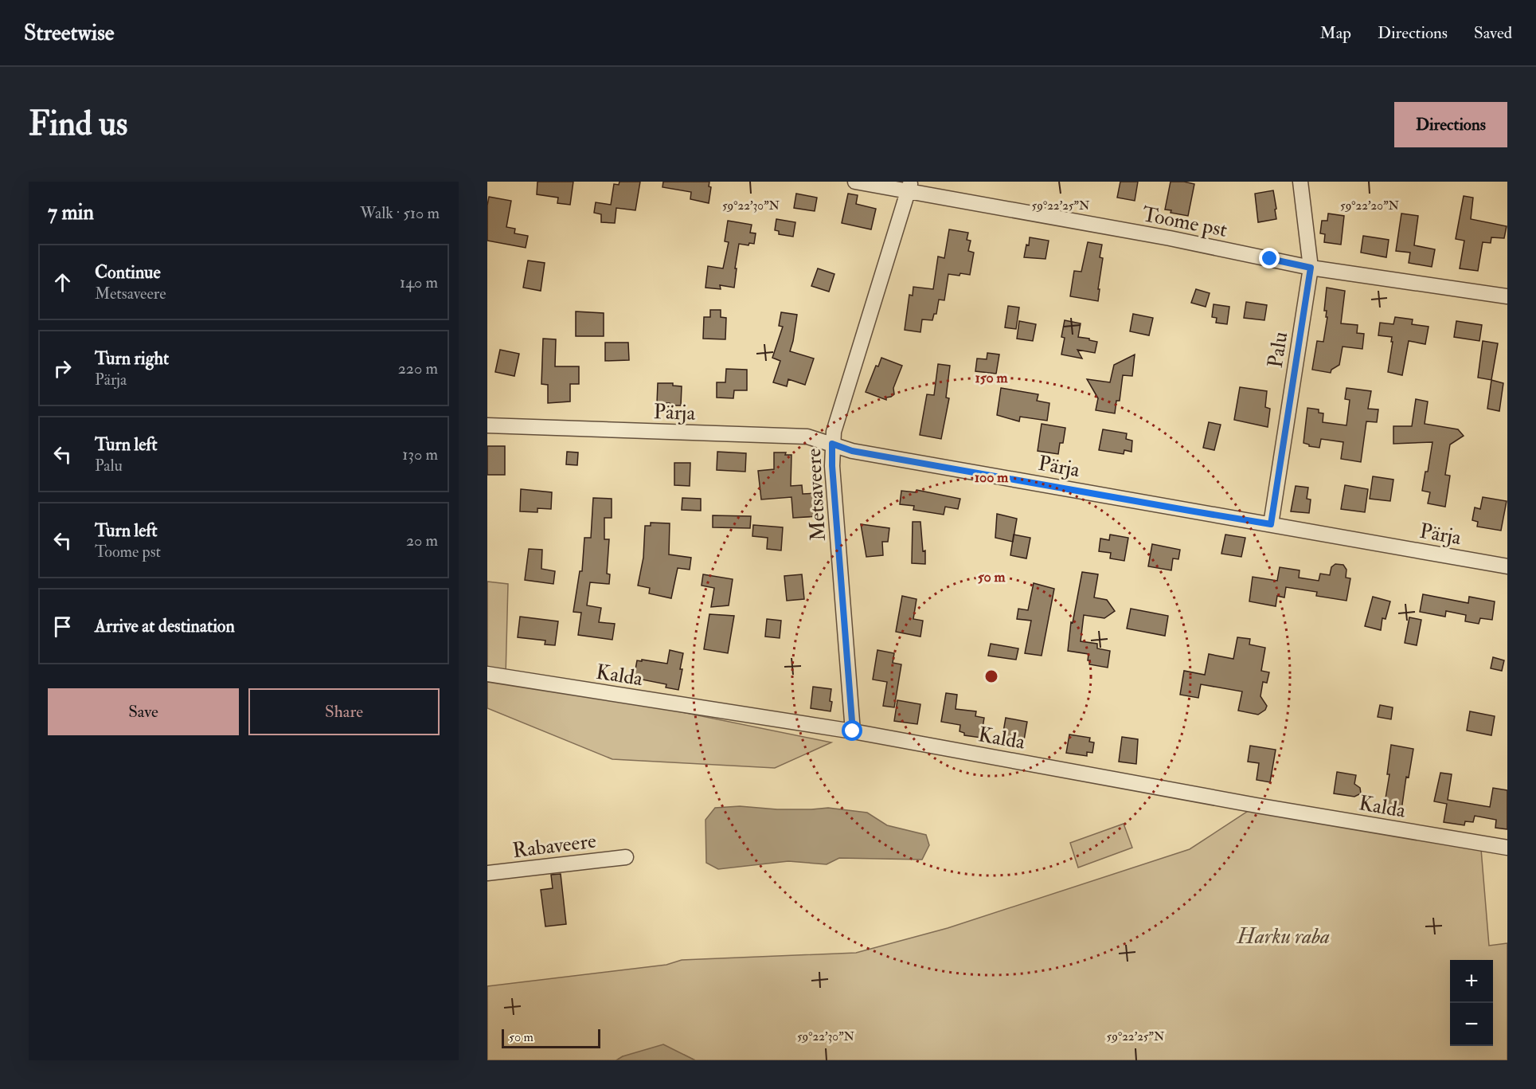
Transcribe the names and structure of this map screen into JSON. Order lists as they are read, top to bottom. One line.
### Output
{"streets":{"street":["Toome pst","Palu","Pärja","Metsaveere","Kalda","Rabaveere"]},"crossings":[["Toome pst","Palu"],["Toome pst","Metsaveere"],["Palu","Pärja"],["Pärja","Metsaveere"],["Metsaveere","Kalda"]],"parks":["Harku raba"],"scale_bar":"50 m","page":{"header":"Streetwise","nav":["Map","Directions","Saved"],"buttons":["Directions",["Save","Share"]],"title":"Find us","heading":["7 min","Walk · 510 m"],"list":[["Continue","Metsaveere","140 m"],["Turn right","Pärja","220 m"],["Turn left","Palu","130 m"],["Turn left","Toome pst","20 m"],"Arrive at destination"],"map_buttons":["+","−"],"scale":"50 m"},"coordinates":["59°22'30\"N","59°22'25\"N","59°22'20\"N"],"rings":["150 m","100 m","50 m"]}
